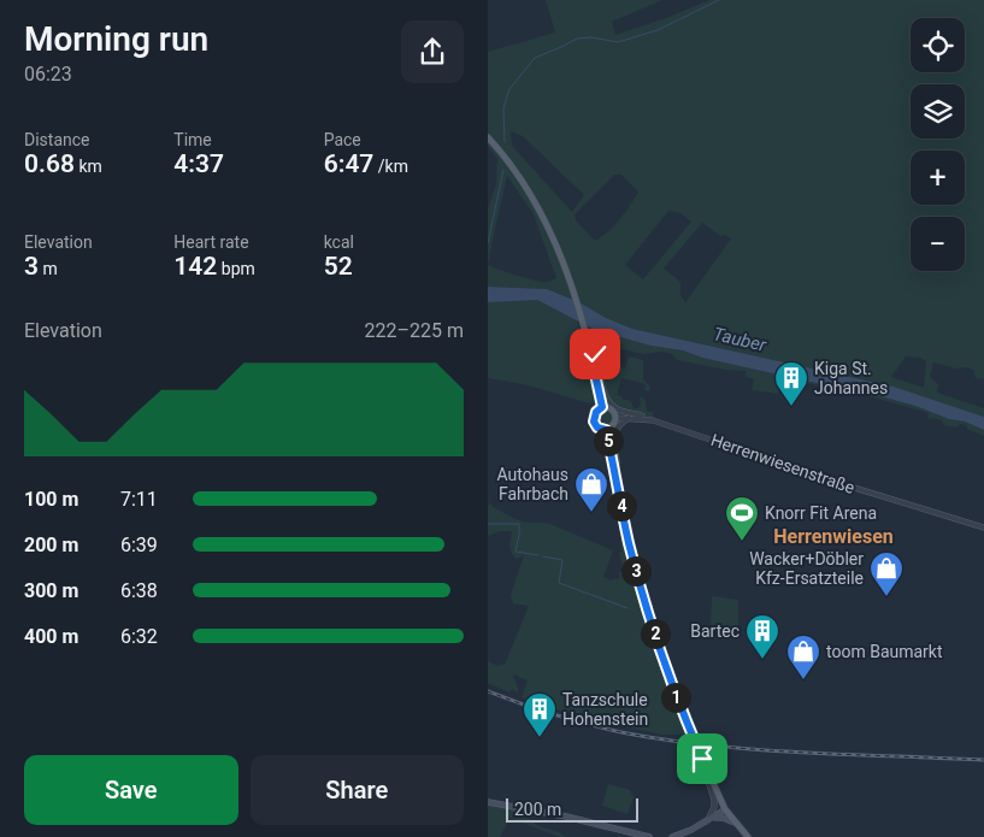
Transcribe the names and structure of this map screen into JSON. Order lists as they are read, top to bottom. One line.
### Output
{"streets":{"street":["Herrenwiesenstraße"]},"districts":["Herrenwiesen"],"water":["Tauber"],"places":{"building":["Kiga St. Johannes","Bartec","Tanzschule Hohenstein"],"shop":["Autohaus Fahrbach","Wacker+Döbler Kfz-Ersatzteile","toom Baumarkt"],"sports":["Knorr Fit Arena"]},"scale_bar":"200 m","page":{"heading":["Morning run","06:23"],"map_buttons":["+","−"],"stats":[["Distance","0.68 km"],["Time","4:37"],["Pace","6:47 /km"],["Elevation","3 m"],["Heart rate","142 bpm"],["kcal","52"]],"chart":["Elevation","222–225 m"],"pins":["5","4","3","2","1"],"list":[{"name":"100 m","note":"7:11"},{"name":"200 m","note":"6:39"},{"name":"300 m","note":"6:38"},{"name":"400 m","note":"6:32"}],"buttons":["Save","Share"],"scale":"200 m"}}
